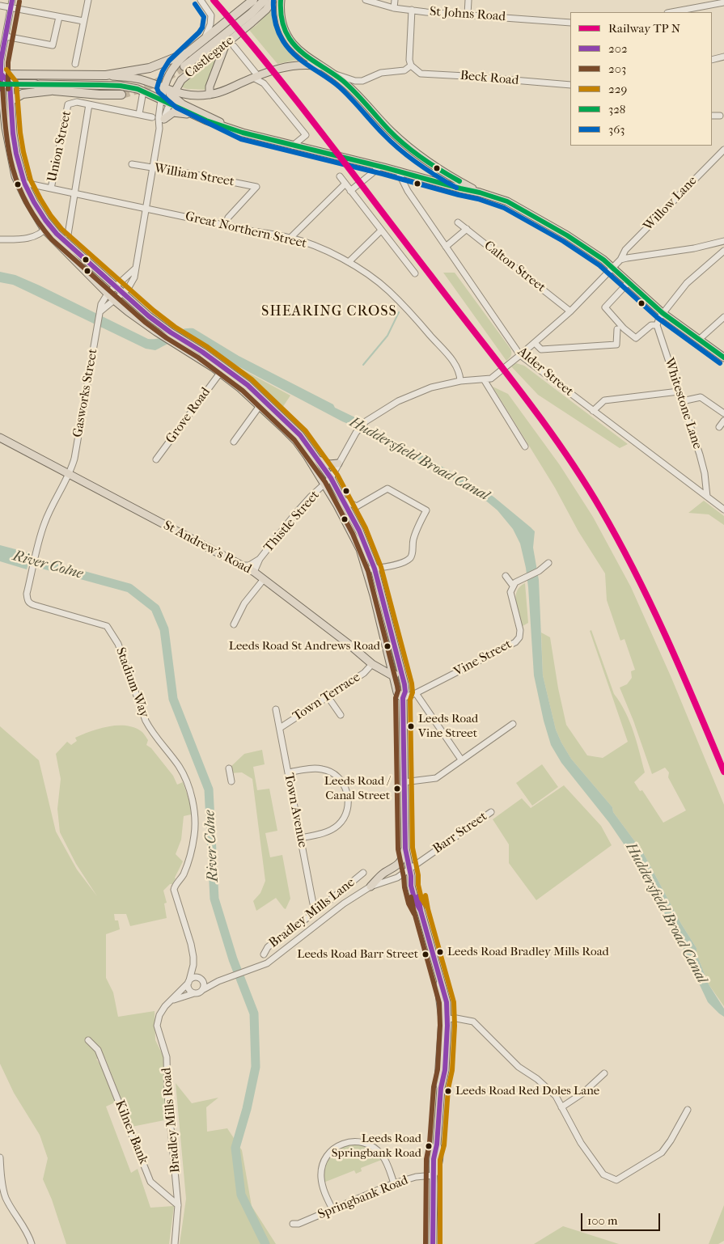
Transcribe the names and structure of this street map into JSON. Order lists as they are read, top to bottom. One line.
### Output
{"streets":{"highway":["Castlegate"],"main road":["St Andrew's Road"],"street":["St Johns Road","Beck Road","Union Street","William Street","Willow Lane","Great Northern Street","Calton Street","Alder Street","Gasworks Street","Whitestone Lane","Grove Road","Thistle Street","Vine Street","Stadium Way","Town Terrace","Town Avenue","Barr Street","Bradley Mills Lane","Bradley Mills Road","Kilner Bank","Springbank Road"]},"crossings":[["Union Street","Great Northern Street"],["William Street","Great Northern Street"],["Willow Lane","Calton Street"],["Willow Lane","Alder Street"],["Willow Lane","Thistle Street"],["Great Northern Street","Thistle Street"],["Alder Street","Whitestone Lane"],["Gasworks Street","St Andrew's Road"],["Gasworks Street","Stadium Way"],["Thistle Street","St Andrew's Road"],["St Andrew's Road","Stadium Way"],["St Andrew's Road","Town Terrace"],["Stadium Way","Bradley Mills Road"],["Town Terrace","Town Avenue"],["Town Avenue","Bradley Mills Lane"],["Bradley Mills Road","Kilner Bank"]],"districts":["SHEARING CROSS"],"water":["Huddersfield Broad Canal","River Colne"],"places":["Leeds Road St Andrews Road","Leeds Road Vine Street","Leeds Road / Canal Street","Leeds Road Bradley Mills Road","Leeds Road Barr Street","Leeds Road Red Doles Lane","Leeds Road Springbank Road"],"lines":["transit line 202","transit line 328","transit line 363","transit line 203","transit line 229"],"legend":["Railway TP N","202","203","229","328","363"],"scale_bar":"100 m"}
